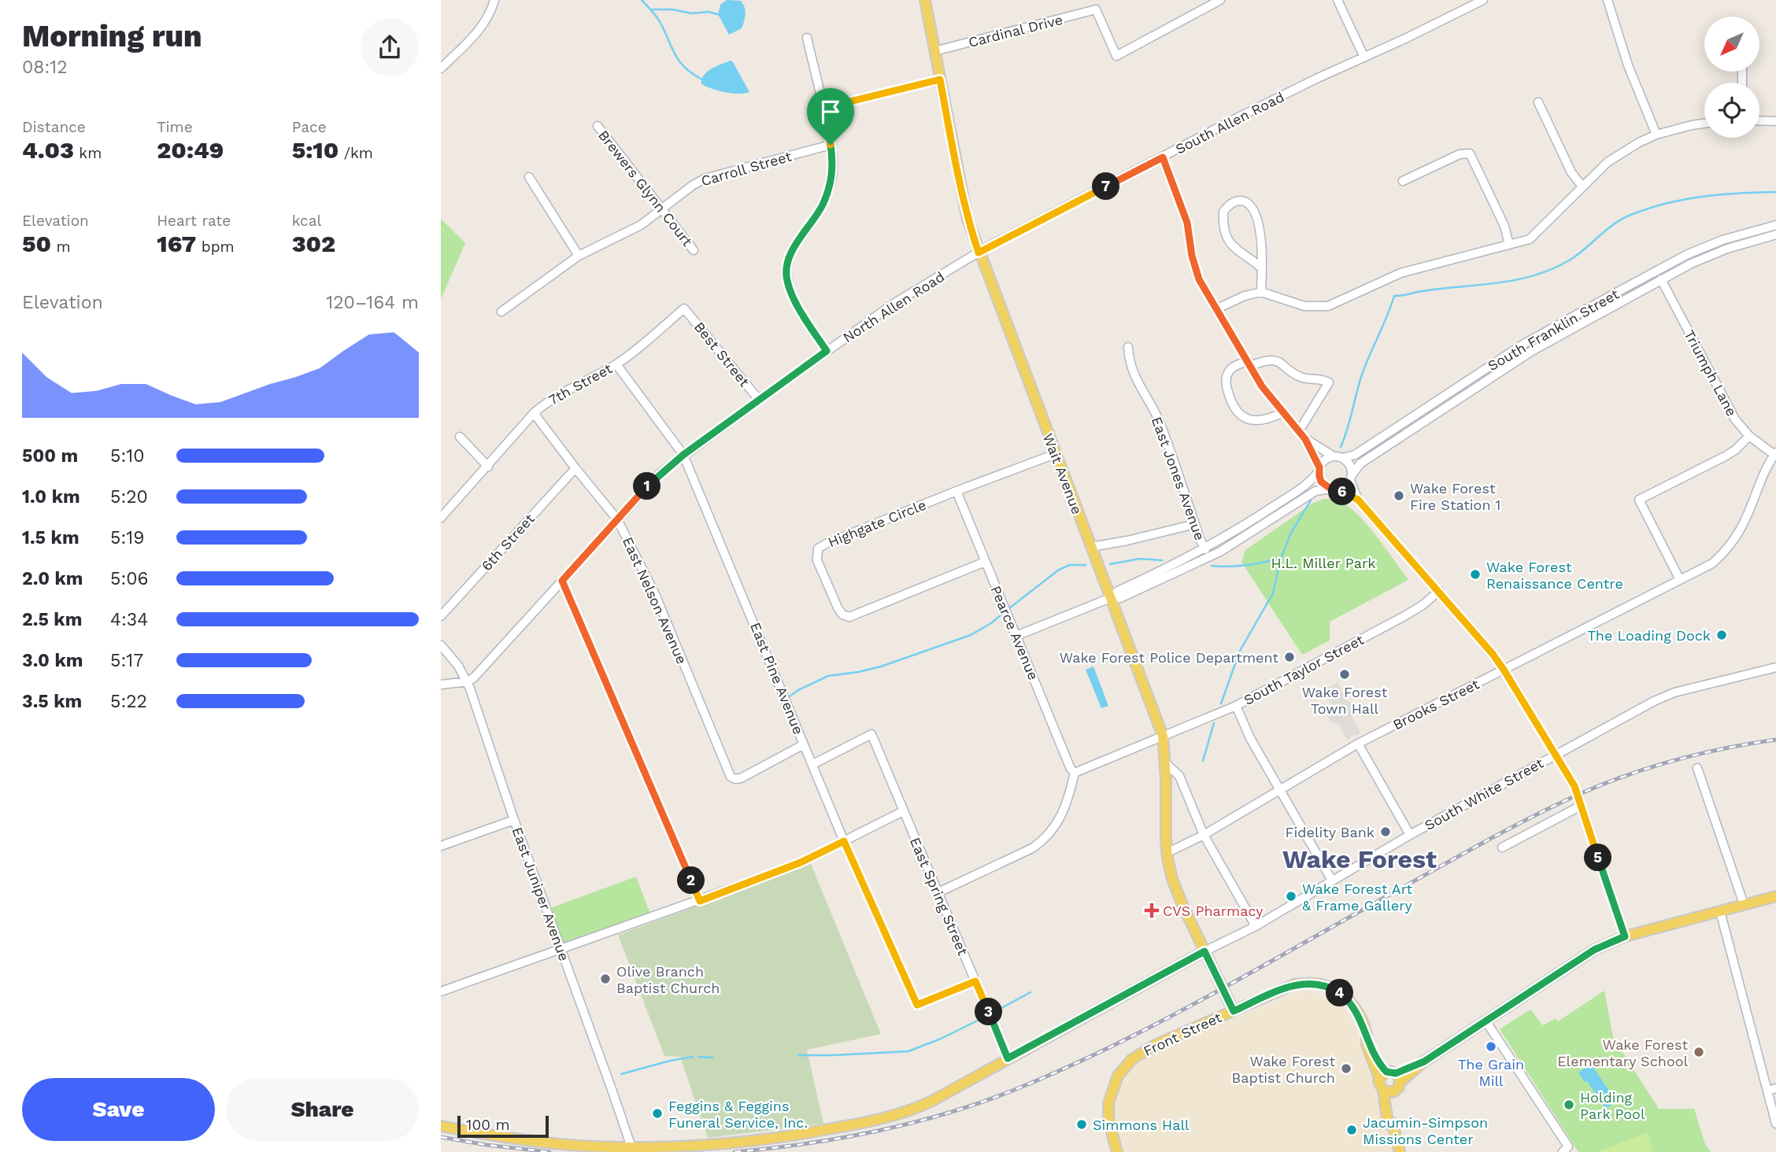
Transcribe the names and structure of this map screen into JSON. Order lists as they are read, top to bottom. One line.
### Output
{"streets":{"main road":["Wait Avenue","Front Street"],"street":["Cardinal Drive","South Allen Road","Carroll Street","Brewers Glynn Court","North Allen Road","South Franklin Street","Best Street","Triumph Lane","7th Street","East Jones Avenue","Highgate Circle","6th Street","East Nelson Avenue","Pearce Avenue","South Taylor Street","East Pine Avenue","Brooks Street","South White Street","East Juniper Avenue","East Spring Street"]},"crossings":[["Cardinal Drive","Wait Avenue"],["South Allen Road","North Allen Road"],["South Allen Road","Wait Avenue"],["Carroll Street","Brewers Glynn Court"],["North Allen Road","Best Street"],["North Allen Road","Wait Avenue"],["North Allen Road","East Nelson Avenue"],["North Allen Road","East Pine Avenue"],["North Allen Road","East Juniper Avenue"],["South Franklin Street","Triumph Lane"],["Best Street","7th Street"],["Triumph Lane","Brooks Street"],["7th Street","East Nelson Avenue"],["7th Street","East Pine Avenue"],["Wait Avenue","Highgate Circle"],["Wait Avenue","South Taylor Street"],["Wait Avenue","Brooks Street"],["Wait Avenue","South White Street"],["Wait Avenue","Front Street"],["Highgate Circle","Pearce Avenue"],["6th Street","East Nelson Avenue"],["East Nelson Avenue","East Pine Avenue"],["Pearce Avenue","South Taylor Street"],["East Pine Avenue","East Spring Street"]],"districts":["Wake Forest"],"parks":["H.L. Miller Park"],"places":{"other":["Wake Forest Fire Station 1","Wake Forest Renaissance Centre","The Loading Dock","Wake Forest Police Department","Wake Forest Town Hall","Fidelity Bank","Wake Forest Art & Frame Gallery","Olive Branch Baptist Church","The Grain Mill","Wake Forest Elementary School","Wake Forest Baptist Church","Holding Park Pool","Feggins & Feggins Funeral Service, Inc.","Simmons Hall","Jacumin-Simpson Missions Center"],"health":["CVS Pharmacy"]},"scale_bar":"100 m","north":"bottom left","page":{"heading":["Morning run","08:12"],"stats":[["Distance","4.03 km"],["Time","20:49"],["Pace","5:10 /km"],["Elevation","50 m"],["Heart rate","167 bpm"],["kcal","302"]],"pins":["7","1","6","5","2","4","3"],"chart":["Elevation","120–164 m"],"list":[{"name":"500 m","note":"5:10"},{"name":"1.0 km","note":"5:20"},{"name":"1.5 km","note":"5:19"},{"name":"2.0 km","note":"5:06"},{"name":"2.5 km","note":"4:34"},{"name":"3.0 km","note":"5:17"},{"name":"3.5 km","note":"5:22"}],"buttons":["Save","Share"],"scale":"100 m"}}
